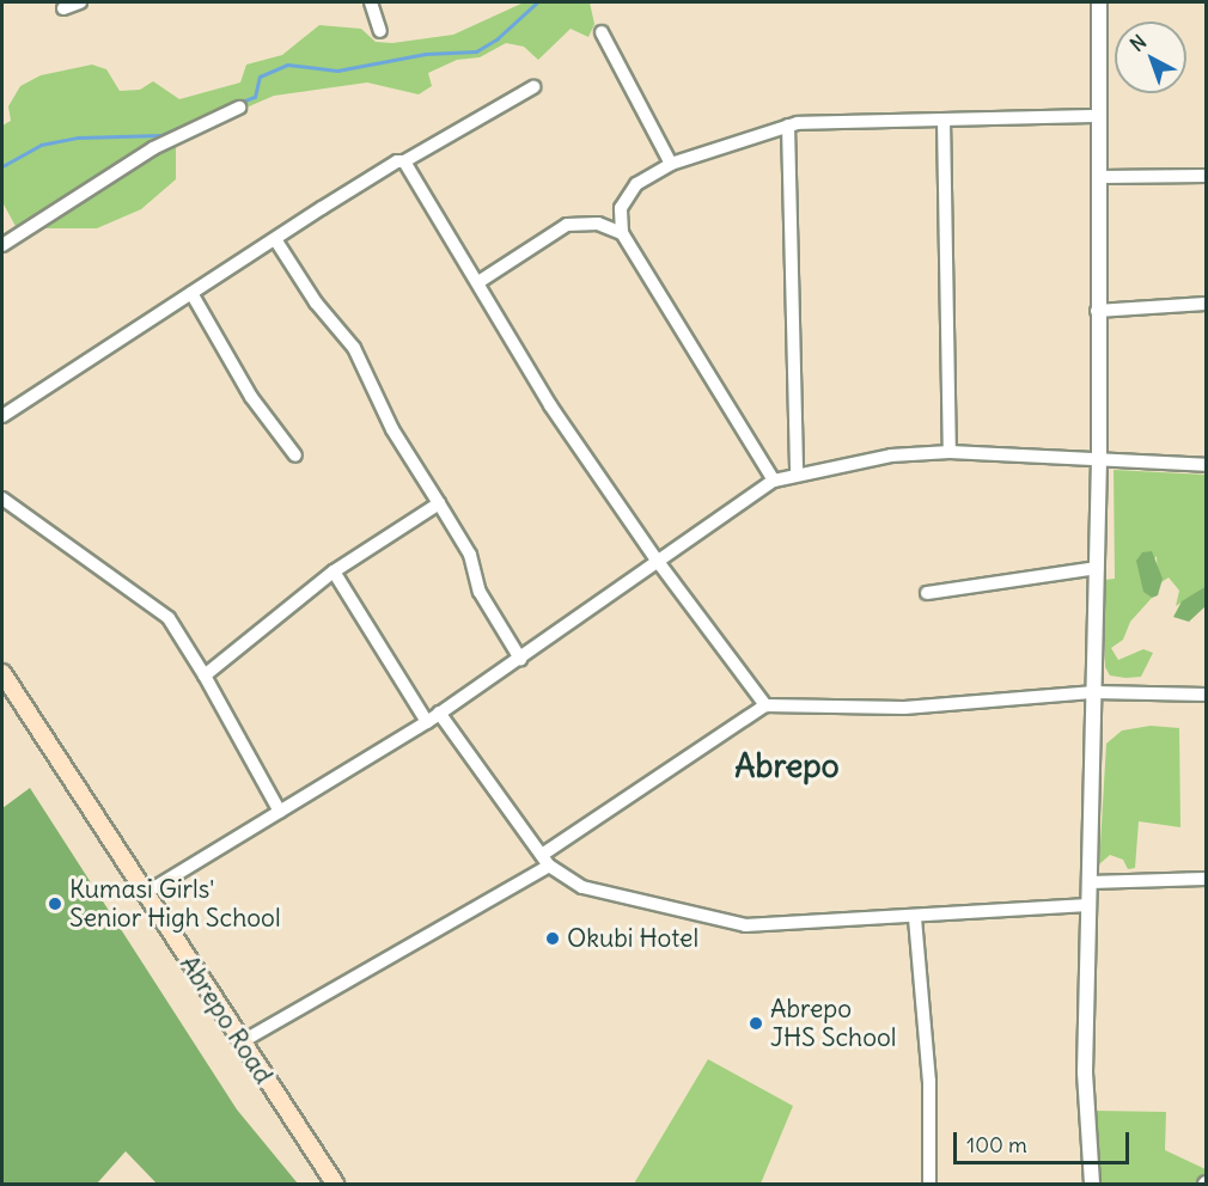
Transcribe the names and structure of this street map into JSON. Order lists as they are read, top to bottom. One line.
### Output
{"streets":{"main road":["Abrepo Road"]},"districts":["Abrepo"],"places":["Kumasi Girls' Senior High School","Okubi Hotel","Abrepo JHS School"],"scale_bar":"100 m","north":"top left"}
